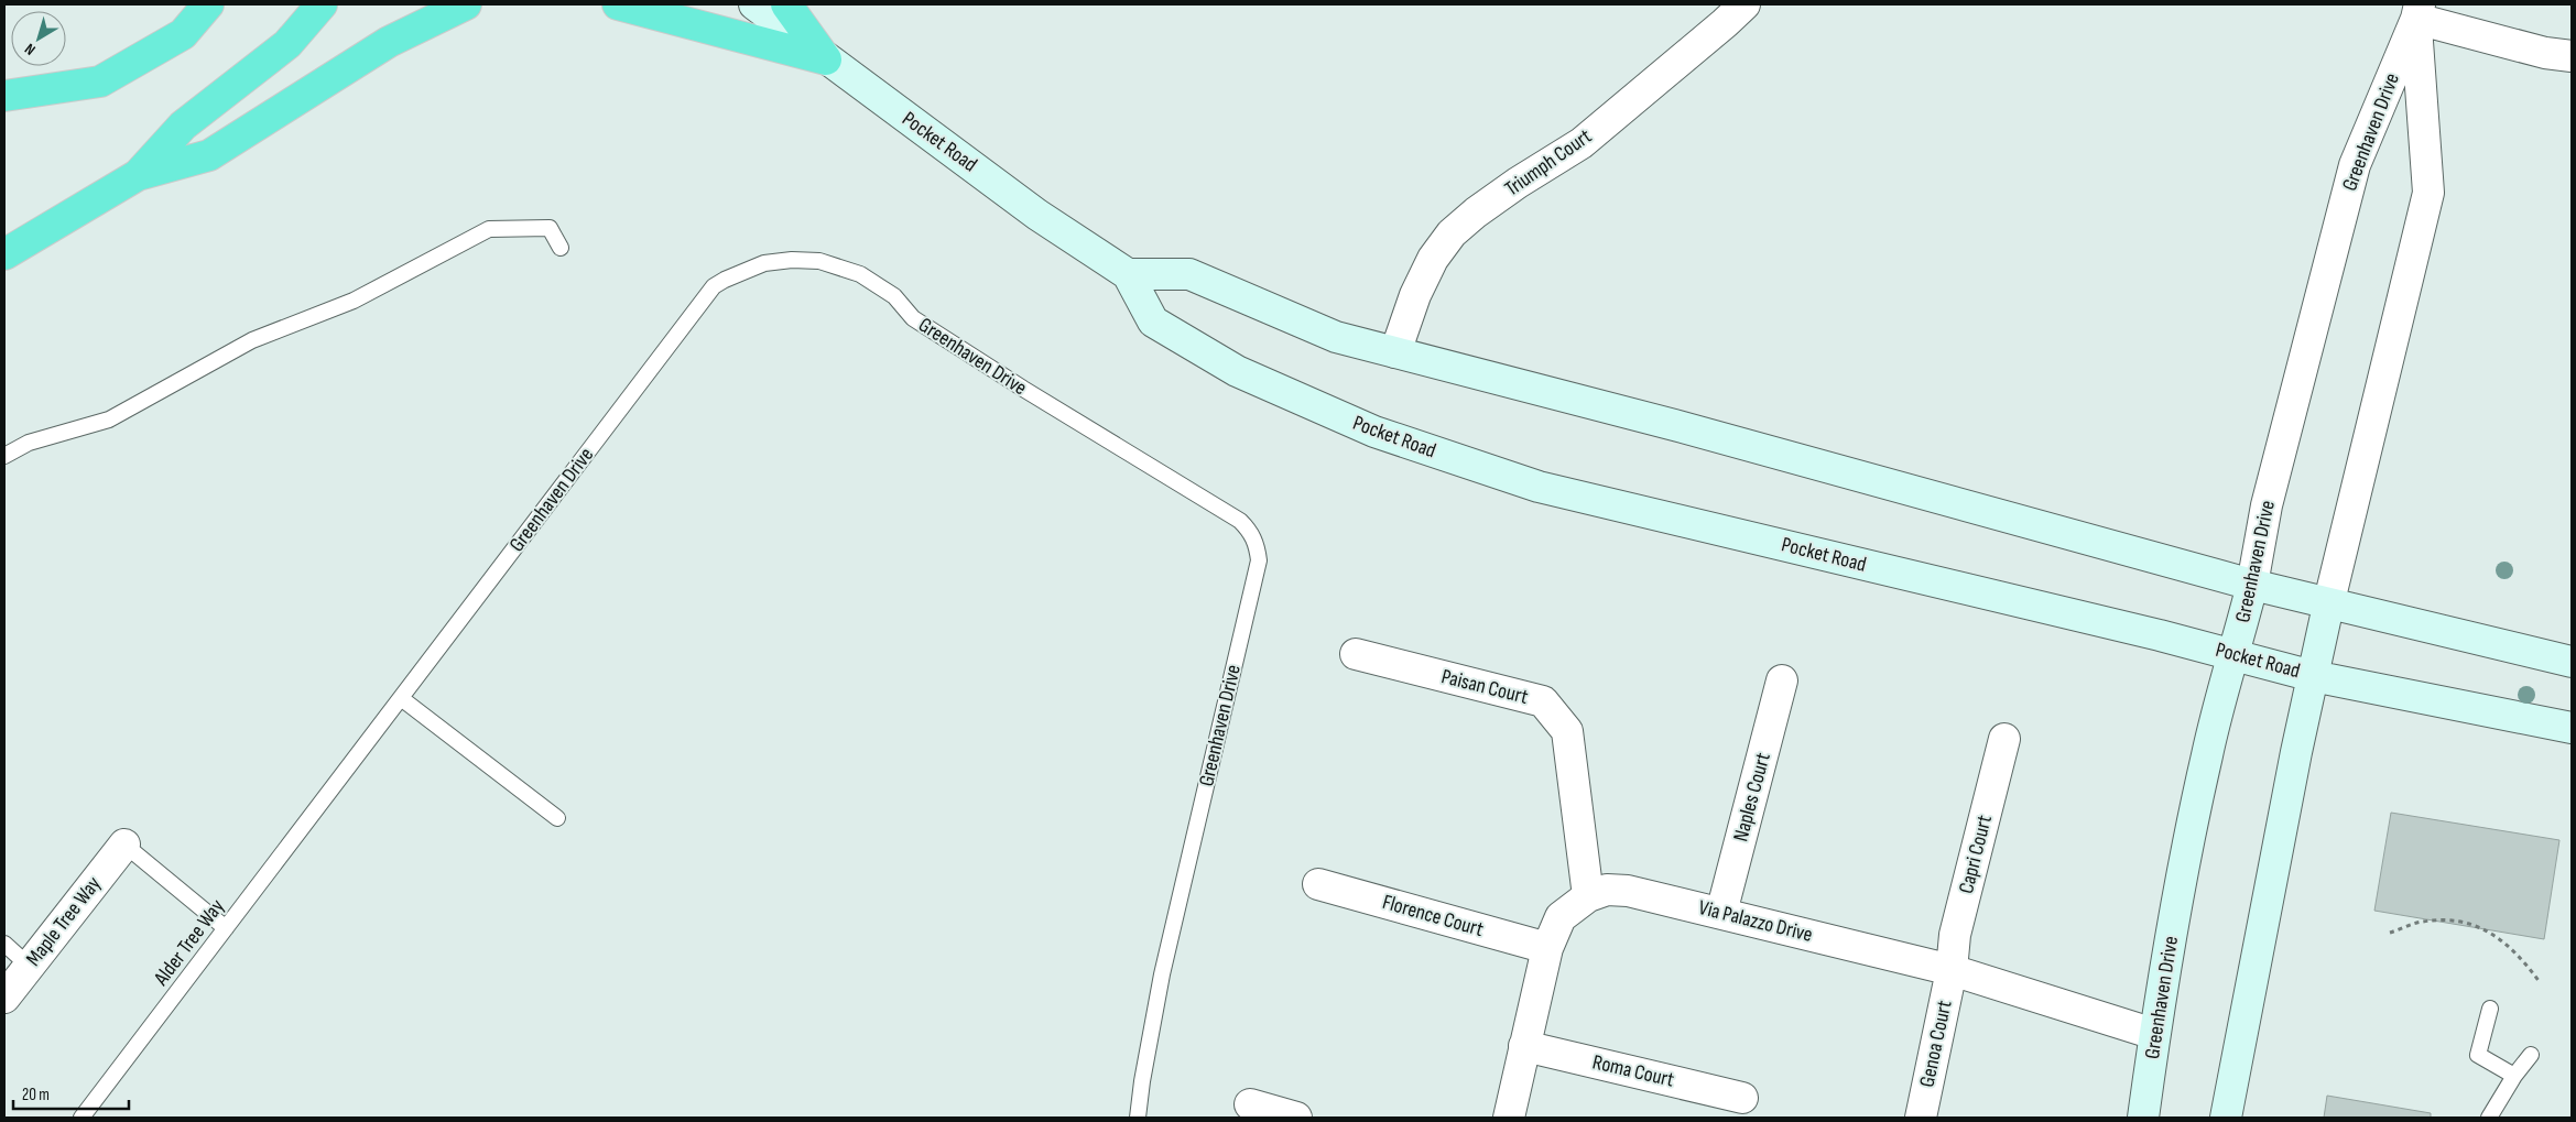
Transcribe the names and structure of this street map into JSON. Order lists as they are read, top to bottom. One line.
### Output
{"streets":{"main road":["Greenhaven Drive","Pocket Road"],"street":["Triumph Court","Paisan Court","Naples Court","Capri Court","Florence Court","Maple Tree Way","Via Palazzo Drive","Genoa Court","Roma Court"],"lane":["Alder Tree Way"]},"crossings":[["Greenhaven Drive","Pocket Road"],["Greenhaven Drive","Via Palazzo Drive"],["Greenhaven Drive","Alder Tree Way"],["Paisan Court","Via Palazzo Drive"],["Naples Court","Via Palazzo Drive"],["Capri Court","Via Palazzo Drive"],["Capri Court","Genoa Court"],["Florence Court","Via Palazzo Drive"],["Via Palazzo Drive","Genoa Court"],["Via Palazzo Drive","Roma Court"]],"scale_bar":"20 m","north":"bottom left"}
